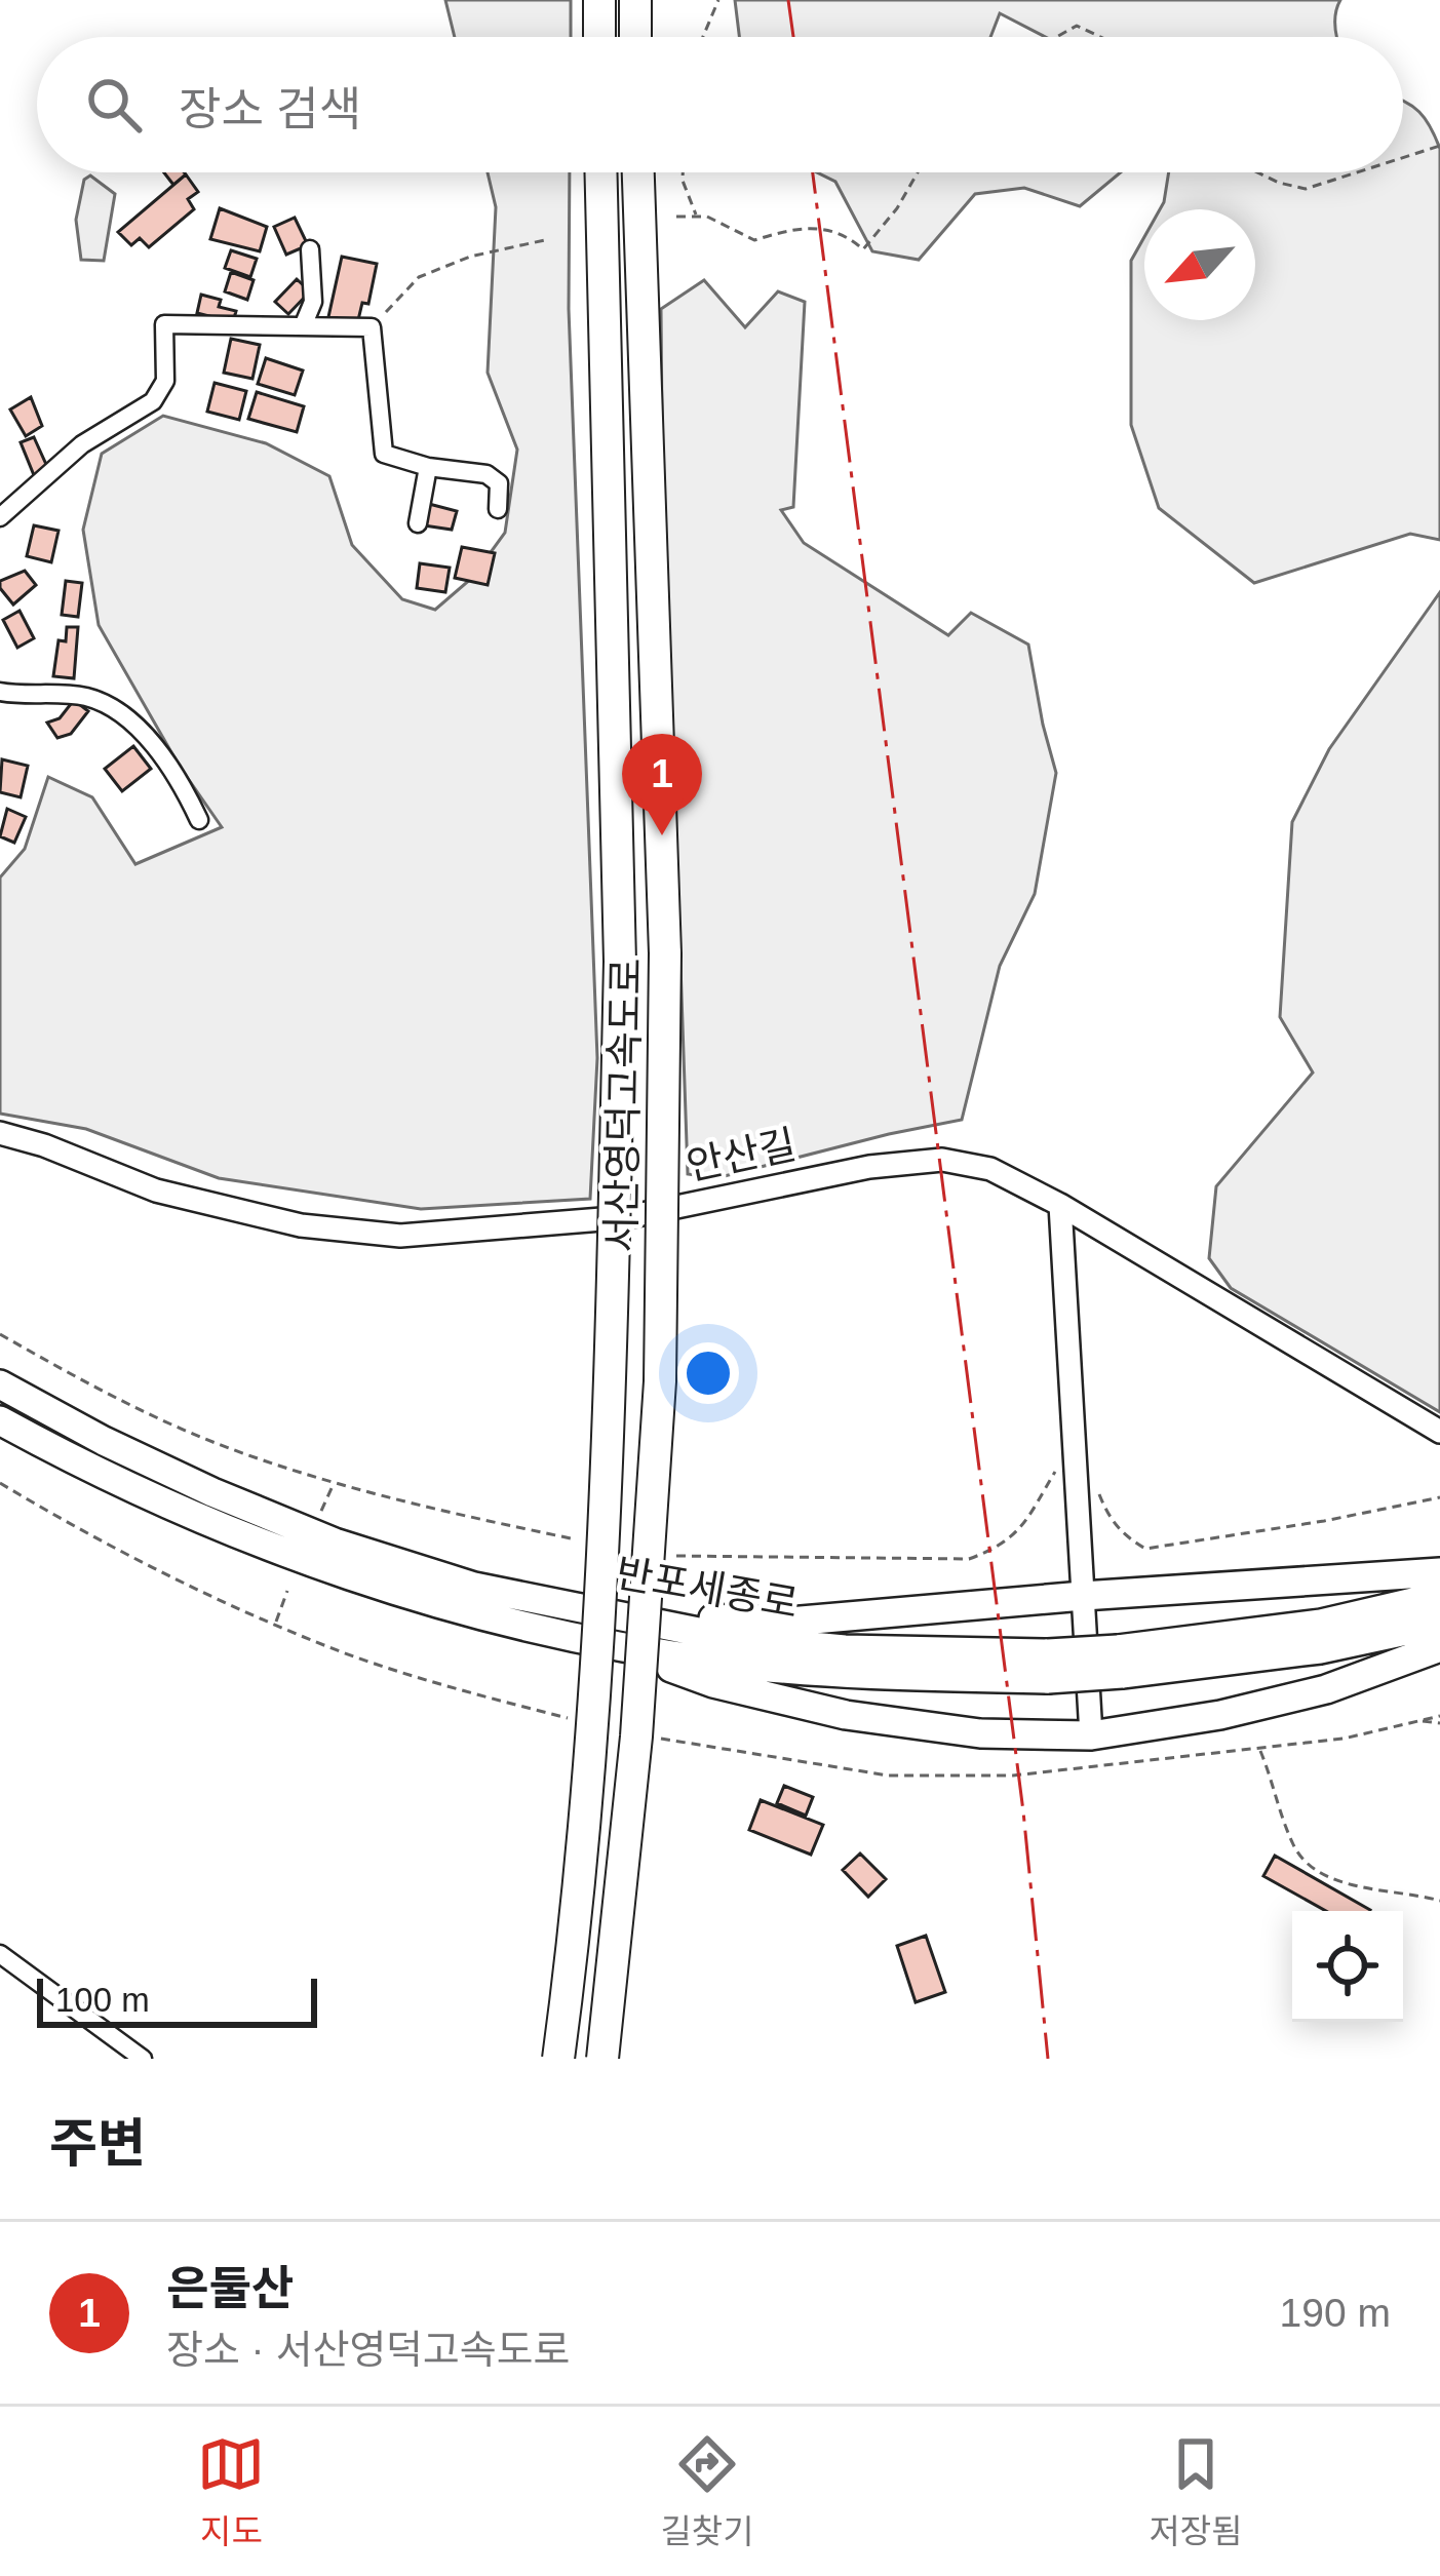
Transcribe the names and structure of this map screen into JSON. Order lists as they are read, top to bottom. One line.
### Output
{"streets":{"highway":["서산영덕고속도로","반포세종로"],"street":["안산길"]},"scale_bar":"100 m","north":"bottom left","page":{"search":"장소 검색","pins":"1","scale":"100 m","heading":"주변","list":[{"mark":"1","name":"은둘산","note":"장소 · 서산영덕고속도로","value":"190 m"}],"nav":["지도","길찾기","저장됨"]}}
